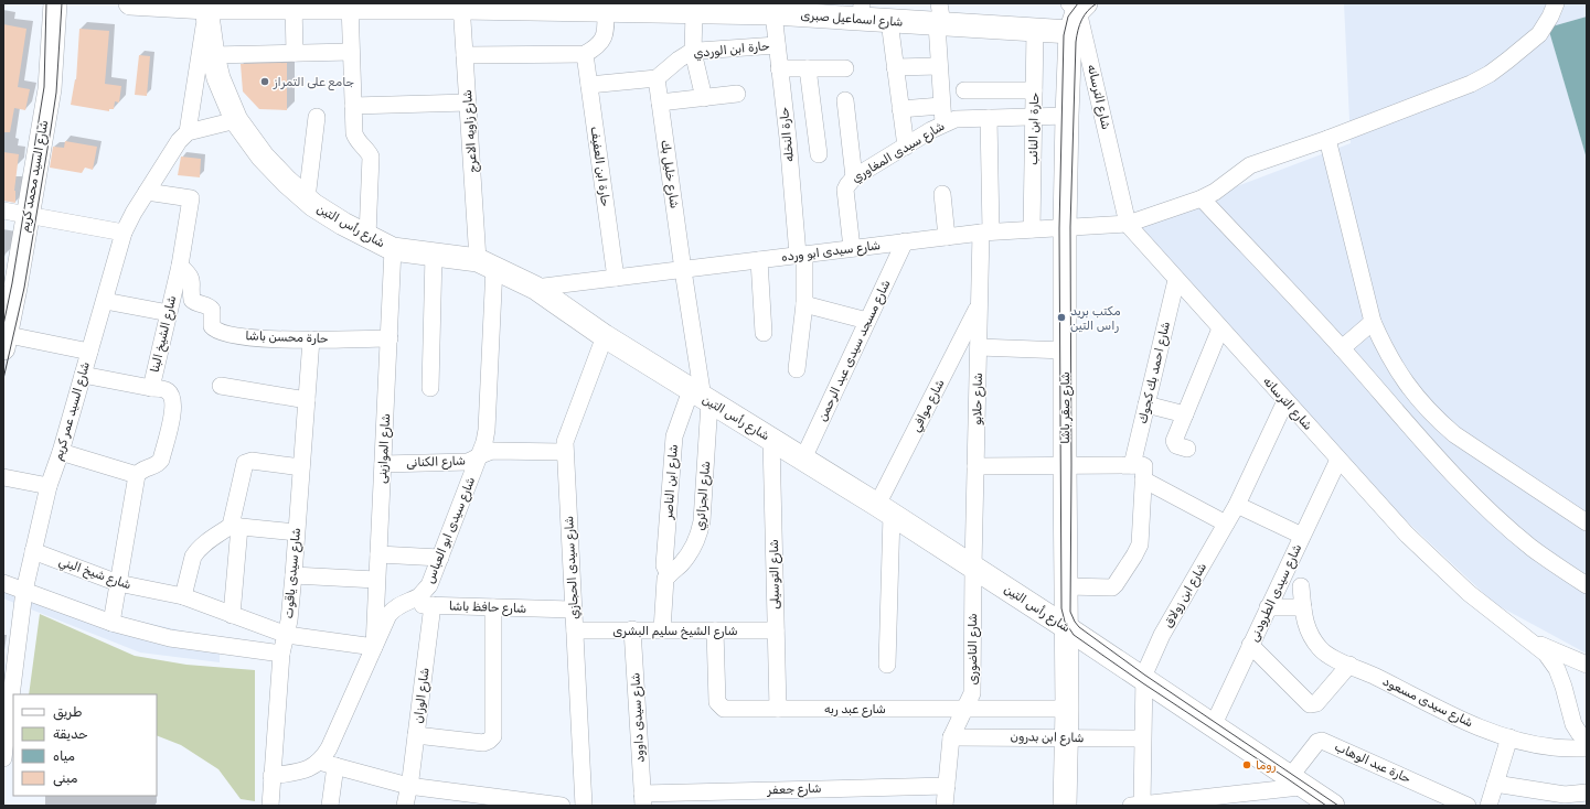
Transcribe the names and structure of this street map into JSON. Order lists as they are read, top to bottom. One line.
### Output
{"streets":{"main road":["شارع اسماعيل صبرى","شارع السيد محمد كريم","شارع رأس التين","شارع صقر باشا"],"street":["حارة ابن الوردي","شارع الترسانه","حارة ابن النائب","شارع زاويه الاعرج","حارة النخله","شارع سيدى المغاوري","حارة ابن العفيف","شارع خليل بك","شارع سيدى ابو ورده","شارع الشيخ البنا","حارة محسن باشا","شارع مسجد سيدى عبد الرحمن","شارع احمد بك كجوك","شارع حلابو","شارع موافي","شارع السيد عمر كريم","شارع الموازينى","شارع الكنانى","شارع ابن الناصر","شارع الجزائري","شارع سيدى ابو العباس","شارع سيدى الحجازي","شارع شيخ البني","شارع سيدى ياقوت","شارع التوسيلى","شارع سيدى الطرودنى","شارع ابن زولاق","شارع حافظ باشا","شارع الشيخ سليم البشرى","شارع الناضورى","شارع الوزان","شارع سيدى مسعود","شارع عبد ربه","شارع سيدى داوود","شارع ابن بدرون","حارة عبد الوهاب","شارع جعفر"]},"crossings":[["شارع اسماعيل صبرى","شارع الترسانه"],["شارع اسماعيل صبرى","حارة ابن النائب"],["شارع اسماعيل صبرى","شارع زاويه الاعرج"],["شارع اسماعيل صبرى","حارة النخله"],["شارع اسماعيل صبرى","شارع رأس التين"],["شارع اسماعيل صبرى","شارع صقر باشا"],["حارة ابن الوردي","حارة النخله"],["حارة ابن الوردي","شارع خليل بك"],["شارع الترسانه","شارع سيدى ابو ورده"],["شارع الترسانه","شارع احمد بك كجوك"],["شارع الترسانه","شارع صقر باشا"],["شارع الترسانه","شارع سيدى الطرودنى"],["شارع الترسانه","شارع ابن زولاق"],["حارة ابن النائب","شارع سيدى المغاوري"],["حارة ابن النائب","شارع سيدى ابو ورده"],["شارع زاويه الاعرج","شارع رأس التين"],["شارع زاويه الاعرج","شارع سيدى ابو العباس"],["حارة النخله","شارع سيدى ابو ورده"],["شارع سيدى المغاوري","شارع سيدى ابو ورده"],["شارع سيدى المغاوري","شارع حلابو"],["شارع سيدى المغاوري","شارع صقر باشا"],["حارة ابن العفيف","شارع سيدى ابو ورده"],["شارع خليل بك","شارع رأس التين"],["شارع خليل بك","شارع سيدى ابو ورده"],["شارع خليل بك","شارع ابن الناصر"],["شارع خليل بك","شارع الجزائري"],["شارع رأس التين","شارع سيدى ابو ورده"],["شارع رأس التين","شارع مسجد سيدى عبد الرحمن"],["شارع رأس التين","شارع حلابو"],["شارع رأس التين","شارع موافي"],["شارع رأس التين","شارع صقر باشا"],["شارع رأس التين","شارع الموازينى"],["شارع رأس التين","شارع ابن الناصر"],["شارع رأس التين","شارع الجزائري"],["شارع رأس التين","شارع سيدى ابو العباس"],["شارع رأس التين","شارع سيدى الحجازي"],["شارع رأس التين","شارع التوسيلى"],["شارع رأس التين","شارع سيدى الطرودنى"],["شارع رأس التين","شارع ابن زولاق"],["شارع رأس التين","شارع الناضورى"],["شارع رأس التين","حارة عبد الوهاب"],["شارع سيدى ابو ورده","شارع مسجد سيدى عبد الرحمن"],["شارع سيدى ابو ورده","شارع حلابو"],["شارع سيدى ابو ورده","شارع صقر باشا"],["شارع الشيخ البنا","حارة محسن باشا"],["شارع الشيخ البنا","شارع السيد عمر كريم"],["حارة محسن باشا","شارع الموازينى"],["حارة محسن باشا","شارع سيدى ياقوت"],["شارع حلابو","شارع موافي"],["شارع حلابو","شارع الناضورى"],["شارع صقر باشا","شارع عبد ربه"],["شارع صقر باشا","شارع ابن بدرون"],["شارع السيد عمر كريم","شارع شيخ البني"],["شارع الموازينى","شارع الكنانى"],["شارع الموازينى","شارع سيدى ابو العباس"],["شارع الموازينى","شارع شيخ البني"],["شارع الكنانى","شارع سيدى ابو العباس"],["شارع الكنانى","شارع سيدى الحجازي"],["شارع ابن الناصر","شارع الجزائري"],["شارع سيدى ابو العباس","شارع شيخ البني"],["شارع سيدى ابو العباس","شارع سيدى ياقوت"],["شارع سيدى ابو العباس","شارع حافظ باشا"],["شارع سيدى الحجازي","شارع حافظ باشا"],["شارع سيدى الحجازي","شارع الشيخ سليم البشرى"],["شارع شيخ البني","شارع سيدى ياقوت"],["شارع التوسيلى","شارع الشيخ سليم البشرى"],["شارع التوسيلى","شارع عبد ربه"],["شارع ابن زولاق","شارع ابن بدرون"],["شارع حافظ باشا","شارع الوزان"],["شارع الشيخ سليم البشرى","شارع عبد ربه"],["شارع الشيخ سليم البشرى","شارع سيدى داوود"],["شارع الناضورى","شارع عبد ربه"],["شارع الناضورى","شارع ابن بدرون"],["شارع الناضورى","شارع جعفر"],["شارع سيدى داوود","شارع جعفر"]],"places":["جامع على التمراز","مكتب بريد راس التين","روما"],"legend":["طريق","حديقة","مياه","مبنى"]}
